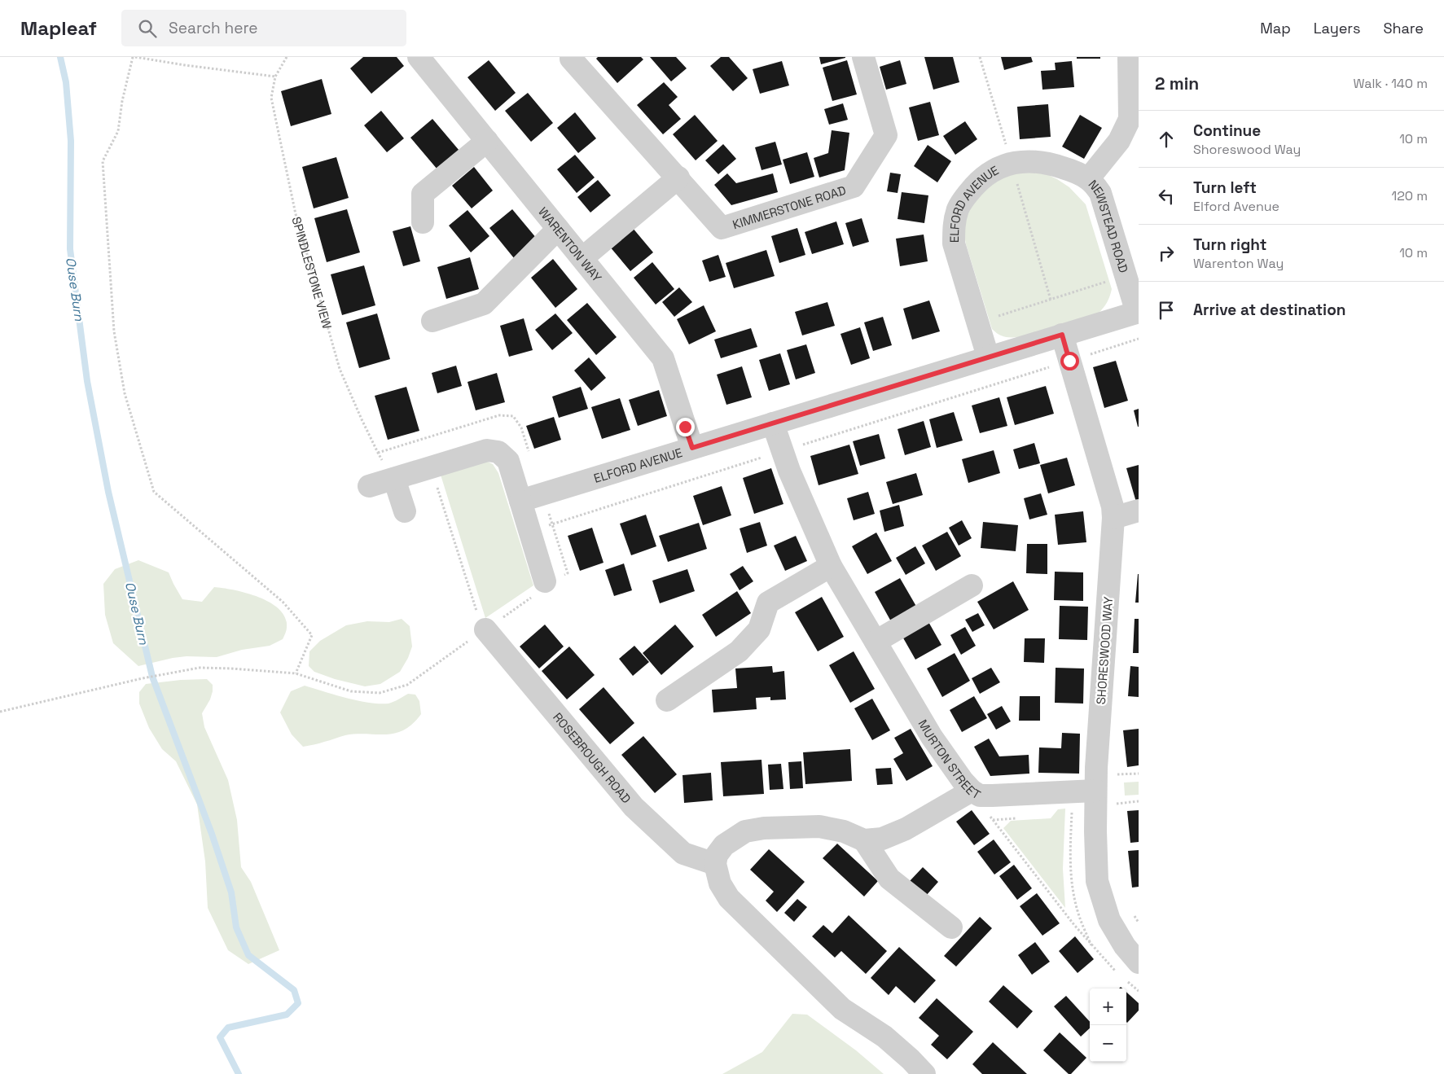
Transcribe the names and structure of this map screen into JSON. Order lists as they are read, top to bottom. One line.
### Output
{"streets":{"street":["KIMMERSTONE ROAD","ELFORD AVENUE","NEWSTEAD ROAD","WARENTON WAY","SHORESWOOD WAY","MURTON STREET","ROSEBROUGH ROAD"],"path":["SPINDLESTONE VIEW"]},"crossings":[["ELFORD AVENUE","NEWSTEAD ROAD"],["ELFORD AVENUE","WARENTON WAY"],["ELFORD AVENUE","SHORESWOOD WAY"],["ELFORD AVENUE","MURTON STREET"],["SHORESWOOD WAY","MURTON STREET"]],"water":["Ouse Burn"],"page":{"header":"Mapleaf","search":"Search here","nav":["Map","Layers","Share"],"heading":["2 min","Walk · 140 m"],"list":[["Continue","Shoreswood Way","10 m"],["Turn left","Elford Avenue","120 m"],["Turn right","Warenton Way","10 m"],"Arrive at destination"],"map_buttons":["+","−"]}}
